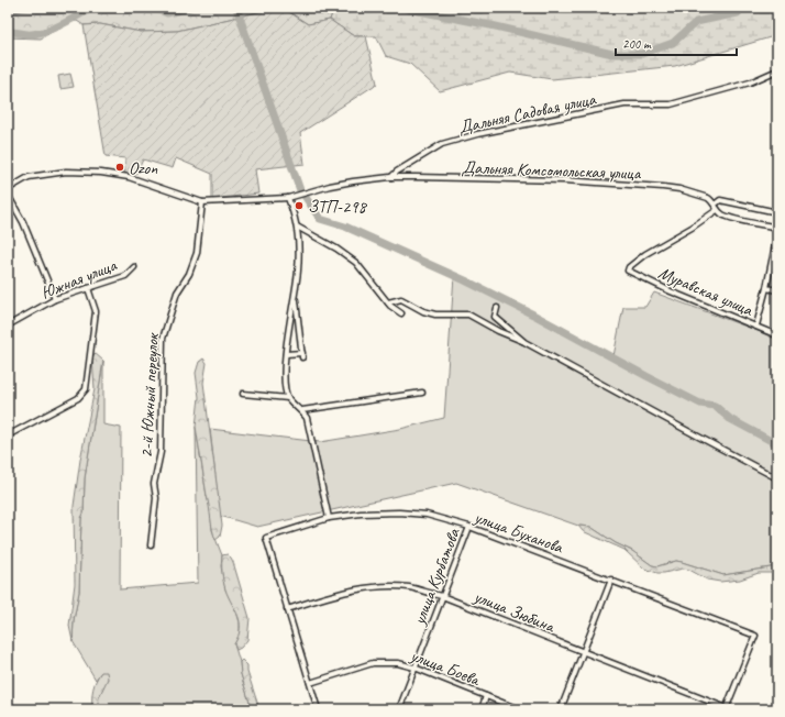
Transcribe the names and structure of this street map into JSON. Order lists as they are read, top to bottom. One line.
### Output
{"streets":{"street":["Дальняя Садовая улица","Дальняя Комсомольская улица","Южная улица","Муравская улица","2-й Южный переулок","улица Буханова","улица Курбатова","улица Зюбина","улица Боева"]},"crossings":[["Дальняя Садовая улица","Дальняя Комсомольская улица"],["Дальняя Садовая улица","2-й Южный переулок"],["улица Буханова","улица Курбатова"],["улица Буханова","улица Зюбина"],["улица Курбатова","улица Зюбина"],["улица Курбатова","улица Боева"]],"places":["Ozon","ЗТП-298"],"scale_bar":"200 m"}
